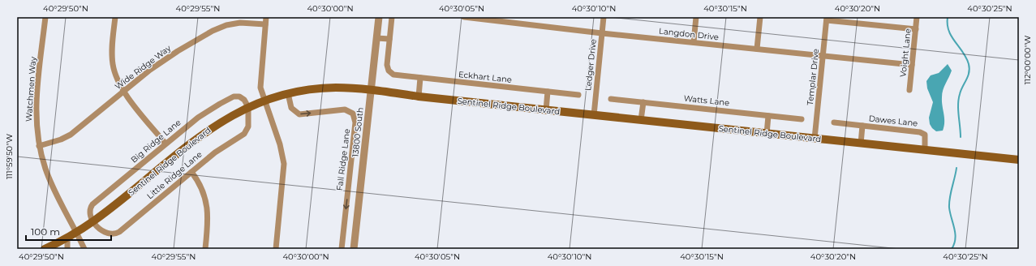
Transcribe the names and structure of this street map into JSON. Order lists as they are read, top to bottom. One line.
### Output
{"streets":{"main road":["Sentinel Ridge Boulevard"],"street":["Langdon Drive","Voight Lane","Ledger Drive","Wide Ridge Way","Eckhart Lane","Templar Drive","Watchmen Way","Watts Lane","Dawes Lane","13800 South","Big Ridge Lane","Fall Ridge Lane","Little Ridge Lane"]},"crossings":[["Langdon Drive","Voight Lane"],["Langdon Drive","Ledger Drive"],["Langdon Drive","Templar Drive"],["Ledger Drive","Sentinel Ridge Boulevard"],["Wide Ridge Way","Watchmen Way"],["Templar Drive","Sentinel Ridge Boulevard"],["Watchmen Way","Sentinel Ridge Boulevard"],["Sentinel Ridge Boulevard","Dawes Lane"],["Sentinel Ridge Boulevard","13800 South"],["Sentinel Ridge Boulevard","Big Ridge Lane"],["Sentinel Ridge Boulevard","Fall Ridge Lane"],["Sentinel Ridge Boulevard","Little Ridge Lane"],["Big Ridge Lane","Little Ridge Lane"]],"scale_bar":"100 m","coordinates":["40°29'50\"N","40°29'55\"N","40°30'00\"N","40°30'05\"N","40°30'10\"N","40°30'15\"N","40°30'20\"N","40°30'25\"N","112°00'00\"W","111°59'50\"W"]}
